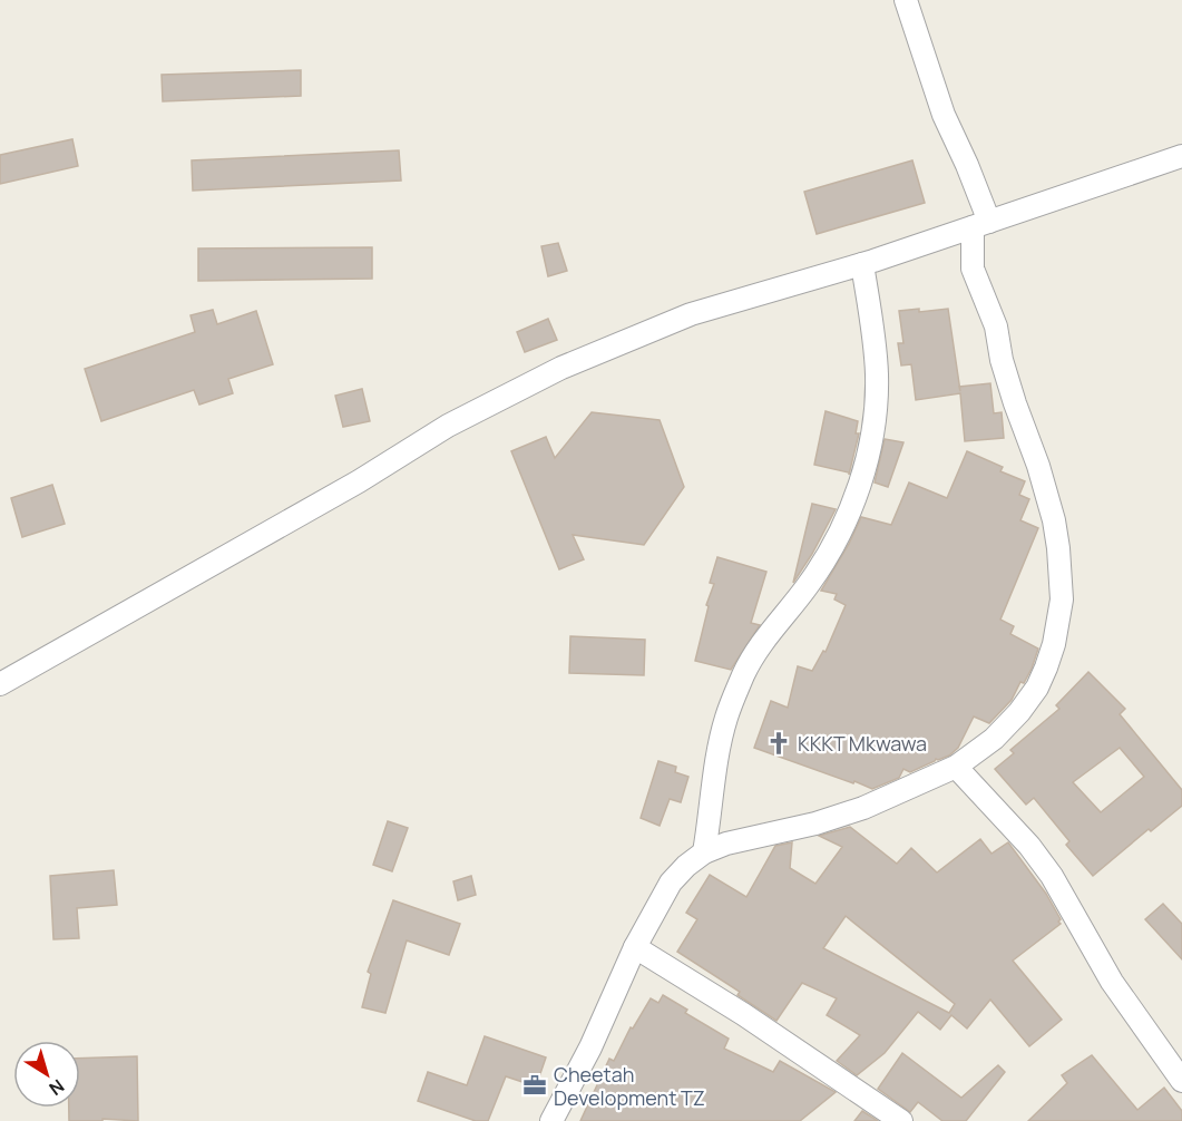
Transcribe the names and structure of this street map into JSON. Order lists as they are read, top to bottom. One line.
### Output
{"places":{"church":["KKKT Mkwawa"],"office":["Cheetah Development TZ"]},"north":"bottom right"}
